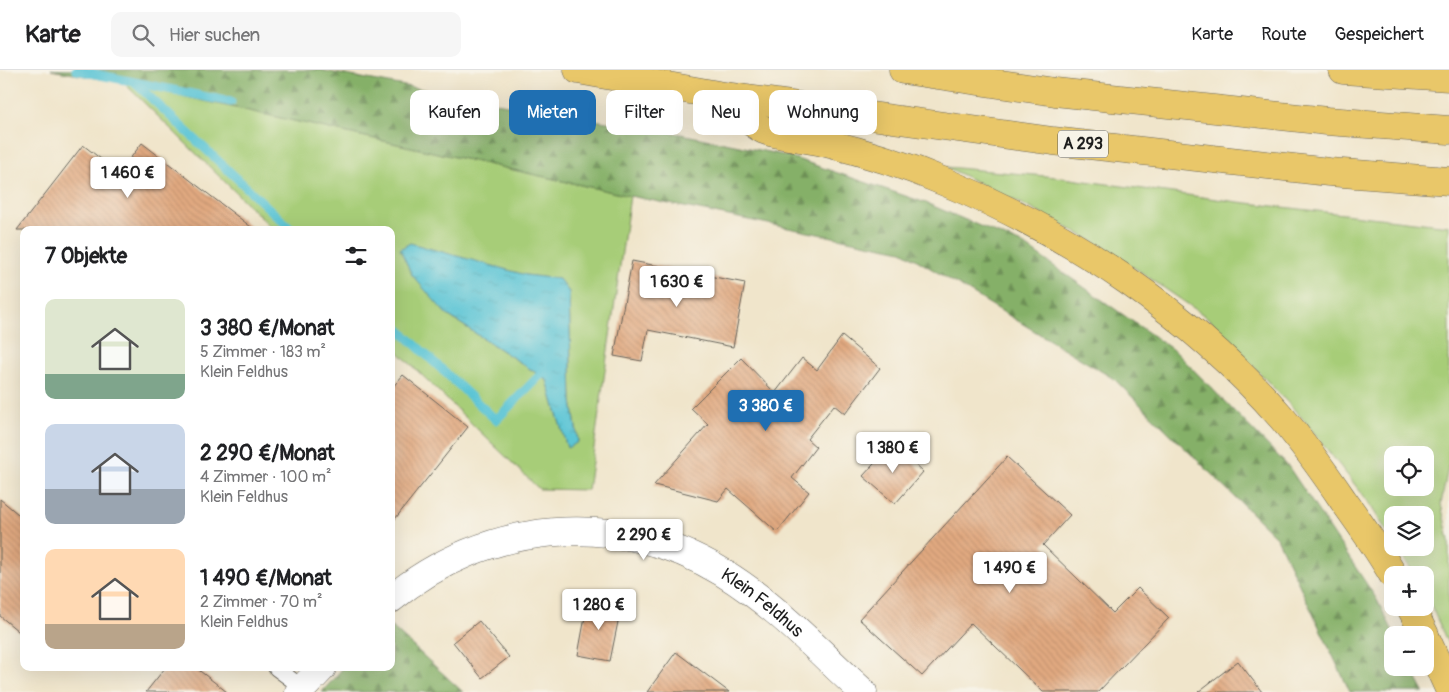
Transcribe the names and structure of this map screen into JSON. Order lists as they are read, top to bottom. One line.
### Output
{"streets":{"highway":["A 293"],"street":["Klein Feldhus"]},"page":{"header":"Karte","search":"Hier suchen","nav":["Karte","Route","Gespeichert"],"chip":["Kaufen","Mieten","Filter","Neu","Wohnung"],"price":["1 460 €","1 630 €","3 380 €","1 380 €","2 290 €","1 490 €","1 280 €"],"heading":"7 Objekte","list":[{"name":"3 380 €/Monat","note":"5 Zimmer · 183 m² · Klein Feldhus"},{"name":"2 290 €/Monat","note":"4 Zimmer · 100 m² · Klein Feldhus"},{"name":"1 490 €/Monat","note":"2 Zimmer · 70 m² · Klein Feldhus"}],"map_buttons":["+","−"]}}
